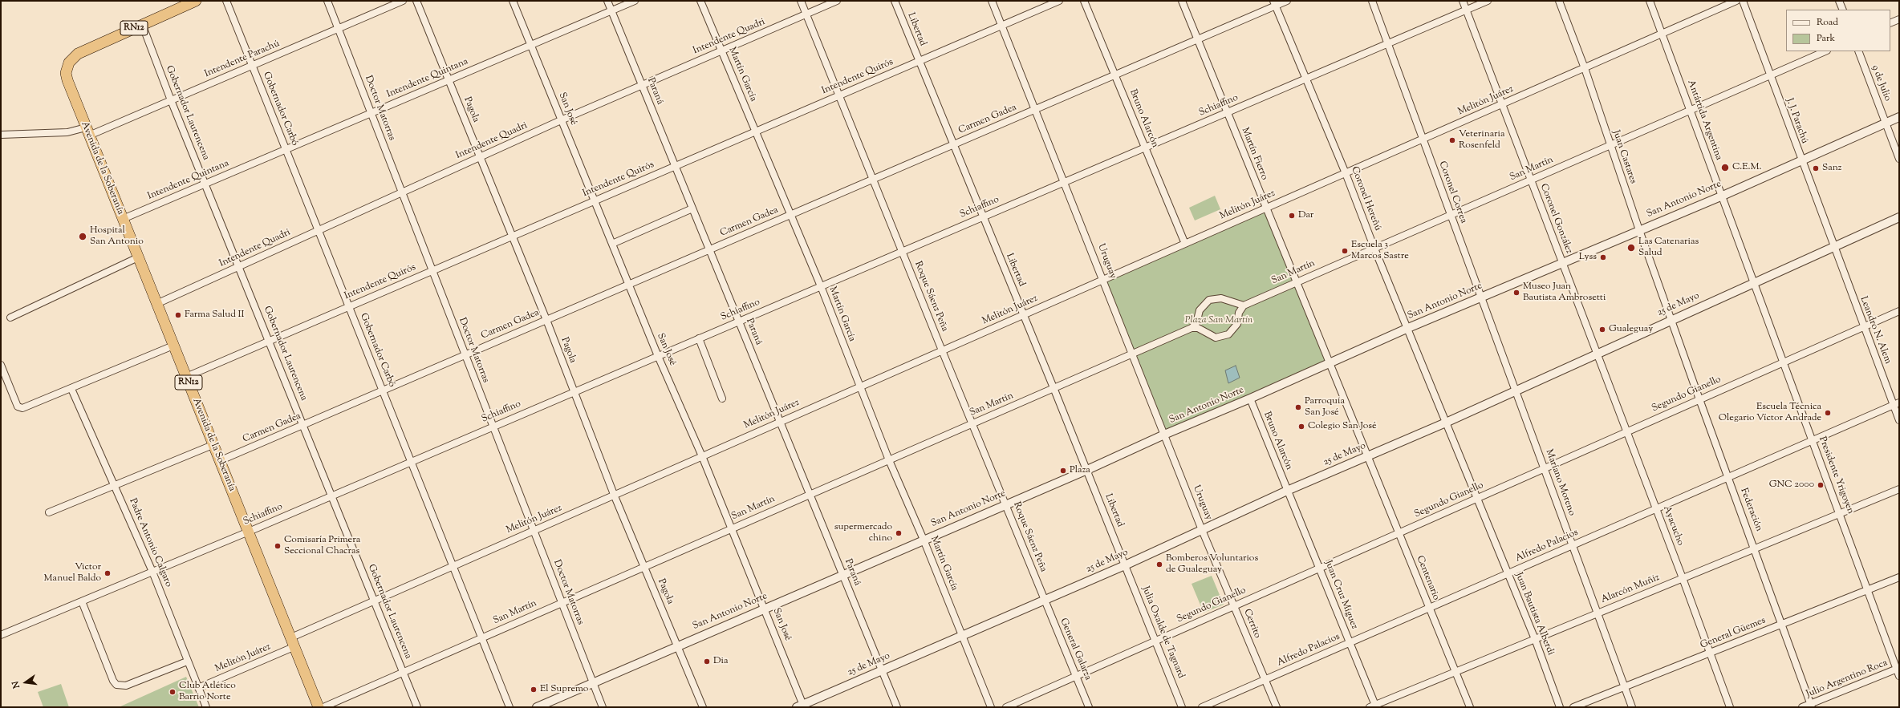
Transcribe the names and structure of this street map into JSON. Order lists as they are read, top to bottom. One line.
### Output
{"streets":{"highway":["RN12","Avenida de la Soberanía"],"street":["Libertad","Intendente Quadri","Intendente Parachú","Martín García","Intendente Quirós","Intendente Quintana","9 de Julio","Paraná","Melitón Juárez","Schiaffino","Doctor Matorras","Gobernador Carbó","San José","Pagola","Gobernador Laurencena","Bruno Alarcón","Carmen Gadea","Antártida Argentina","J. J. Parachú","Martín Fierro","Juan Castares","San Martín","Coronel Correa","Coronel Hereñú","San Antonio Norte","Coronel González","Uruguay","Roque Sáenz Peña","25 de Mayo","Leandro N. Alem","Segundo Gianello","Presidente Yrigoyen","Mariano Moreno","Federación","Ayacucho","Padre Antonio Calgaro","Alfredo Palacios","Centenario","Alarcón Muñiz","Juan Cruz Míguez","Juan Bautista Alberdi","Cerrito","Julia Oxalde de Tagnard","General Güemes","General Galarza","Julio Argentino Roca"]},"crossings":[["RN12","Gobernador Laurencena"],["RN12","Avenida de la Soberanía"],["Libertad","Intendente Quirós"],["Libertad","Melitón Juárez"],["Libertad","Schiaffino"],["Libertad","Carmen Gadea"],["Libertad","San Martín"],["Libertad","San Antonio Norte"],["Libertad","25 de Mayo"],["Libertad","Julia Oxalde de Tagnard"],["Intendente Quadri","Martín García"],["Intendente Quadri","Paraná"],["Intendente Quadri","Doctor Matorras"],["Intendente Quadri","Gobernador Carbó"],["Intendente Quadri","San José"],["Intendente Quadri","Pagola"],["Intendente Quadri","Gobernador Laurencena"],["Intendente Quadri","Avenida de la Soberanía"],["Intendente Quadri","Roque Sáenz Peña"],["Intendente Parachú","Doctor Matorras"],["Intendente Parachú","Gobernador Carbó"],["Intendente Parachú","Gobernador Laurencena"],["Intendente Parachú","Avenida de la Soberanía"],["Martín García","Intendente Quirós"],["Martín García","Melitón Juárez"],["Martín García","Schiaffino"],["Martín García","Carmen Gadea"],["Martín García","San Martín"],["Martín García","San Antonio Norte"],["Martín García","25 de Mayo"],["Intendente Quirós","Paraná"],["Intendente Quirós","Doctor Matorras"],["Intendente Quirós","Gobernador Carbó"],["Intendente Quirós","San José"],["Intendente Quirós","Pagola"],["Intendente Quirós","Gobernador Laurencena"],["Intendente Quirós","Avenida de la Soberanía"],["Intendente Quirós","Uruguay"],["Intendente Quirós","Roque Sáenz Peña"],["Intendente Quintana","Paraná"],["Intendente Quintana","Doctor Matorras"],["Intendente Quintana","Gobernador Carbó"],["Intendente Quintana","San José"],["Intendente Quintana","Pagola"],["Intendente Quintana","Gobernador Laurencena"],["Intendente Quintana","Avenida de la Soberanía"],["9 de Julio","San Antonio Norte"],["Paraná","Melitón Juárez"],["Paraná","Schiaffino"],["Paraná","Carmen Gadea"],["Paraná","San Martín"],["Paraná","San Antonio Norte"],["Paraná","25 de Mayo"],["Melitón Juárez","Doctor Matorras"],["Melitón Juárez","Gobernador Carbó"],["Melitón Juárez","San José"],["Melitón Juárez","Pagola"],["Melitón Juárez","Gobernador Laurencena"],["Melitón Juárez","Bruno Alarcón"],["Melitón Juárez","Antártida Argentina"],["Melitón Juárez","Martín Fierro"],["Melitón Juárez","Juan Castares"],["Melitón Juárez","Avenida de la Soberanía"],["Melitón Juárez","Coronel Correa"],["Melitón Juárez","Coronel Hereñú"],["Melitón Juárez","Coronel González"],["Melitón Juárez","Uruguay"],["Melitón Juárez","Roque Sáenz Peña"],["Melitón Juárez","Padre Antonio Calgaro"],["Schiaffino","Doctor Matorras"],["Schiaffino","Gobernador Carbó"],["Schiaffino","San José"],["Schiaffino","Pagola"],["Schiaffino","Gobernador Laurencena"],["Schiaffino","Bruno Alarcón"],["Schiaffino","Martín Fierro"],["Schiaffino","Avenida de la Soberanía"],["Schiaffino","Coronel Correa"],["Schiaffino","Coronel Hereñú"],["Schiaffino","Coronel González"],["Schiaffino","Uruguay"],["Schiaffino","Roque Sáenz Peña"],["Schiaffino","Padre Antonio Calgaro"],["Doctor Matorras","Carmen Gadea"],["Doctor Matorras","San Martín"],["Doctor Matorras","San Antonio Norte"],["Gobernador Carbó","Carmen Gadea"],["Gobernador Carbó","San Martín"],["San José","Carmen Gadea"],["San José","San Martín"],["San José","San Antonio Norte"],["San José","25 de Mayo"],["Pagola","Carmen Gadea"],["Pagola","San Martín"],["Pagola","San Antonio Norte"],["Gobernador Laurencena","Carmen Gadea"],["Gobernador Laurencena","Avenida de la Soberanía"],["Gobernador Laurencena","San Martín"],["Bruno Alarcón","Carmen Gadea"],["Bruno Alarcón","San Antonio Norte"],["Bruno Alarcón","25 de Mayo"],["Bruno Alarcón","Juan Cruz Míguez"],["Carmen Gadea","Martín Fierro"],["Carmen Gadea","Avenida de la Soberanía"],["Carmen Gadea","Coronel Hereñú"],["Carmen Gadea","Uruguay"],["Carmen Gadea","Roque Sáenz Peña"],["Antártida Argentina","San Martín"],["Antártida Argentina","San Antonio Norte"],["Antártida Argentina","25 de Mayo"],["Antártida Argentina","Presidente Yrigoyen"],["J. J. Parachú","San Martín"],["J. J. Parachú","San Antonio Norte"],["J. J. Parachú","25 de Mayo"],["J. J. Parachú","Leandro N. Alem"],["Martín Fierro","San Martín"],["Martín Fierro","San Antonio Norte"],["Martín Fierro","25 de Mayo"],["Martín Fierro","Centenario"],["Juan Castares","San Martín"],["Juan Castares","San Antonio Norte"],["Juan Castares","25 de Mayo"],["Juan Castares","Federación"],["San Martín","Coronel Correa"],["San Martín","Coronel Hereñú"],["San Martín","Coronel González"],["San Martín","Uruguay"],["San Martín","Roque Sáenz Peña"],["Coronel Correa","San Antonio Norte"],["Coronel Correa","25 de Mayo"],["Coronel Correa","Mariano Moreno"],["Coronel Hereñú","San Antonio Norte"],["Coronel Hereñú","25 de Mayo"],["Coronel Hereñú","Juan Bautista Alberdi"],["San Antonio Norte","Coronel González"],["San Antonio Norte","Uruguay"],["San Antonio Norte","Roque Sáenz Peña"],["Coronel González","25 de Mayo"],["Coronel González","Ayacucho"],["Uruguay","25 de Mayo"],["Uruguay","Cerrito"],["Roque Sáenz Peña","25 de Mayo"],["Roque Sáenz Peña","General Galarza"],["25 de Mayo","Leandro N. Alem"],["25 de Mayo","Presidente Yrigoyen"],["25 de Mayo","Mariano Moreno"],["25 de Mayo","Federación"],["25 de Mayo","Ayacucho"],["25 de Mayo","Centenario"],["25 de Mayo","Juan Cruz Míguez"],["25 de Mayo","Juan Bautista Alberdi"],["25 de Mayo","Cerrito"],["25 de Mayo","Julia Oxalde de Tagnard"],["25 de Mayo","General Galarza"],["Leandro N. Alem","Segundo Gianello"],["Leandro N. Alem","Alfredo Palacios"],["Segundo Gianello","Presidente Yrigoyen"],["Segundo Gianello","Mariano Moreno"],["Segundo Gianello","Federación"],["Segundo Gianello","Ayacucho"],["Segundo Gianello","Centenario"],["Segundo Gianello","Juan Cruz Míguez"],["Segundo Gianello","Juan Bautista Alberdi"],["Segundo Gianello","Cerrito"],["Segundo Gianello","Julia Oxalde de Tagnard"],["Segundo Gianello","General Galarza"],["Presidente Yrigoyen","Alfredo Palacios"],["Presidente Yrigoyen","Alarcón Muñiz"],["Presidente Yrigoyen","General Güemes"],["Presidente Yrigoyen","Julio Argentino Roca"],["Mariano Moreno","Alfredo Palacios"],["Mariano Moreno","Alarcón Muñiz"],["Mariano Moreno","General Güemes"],["Federación","Alfredo Palacios"],["Federación","Alarcón Muñiz"],["Federación","General Güemes"],["Federación","Julio Argentino Roca"],["Ayacucho","Alfredo Palacios"],["Ayacucho","Alarcón Muñiz"],["Ayacucho","General Güemes"],["Alfredo Palacios","Centenario"],["Alfredo Palacios","Juan Cruz Míguez"],["Alfredo Palacios","Juan Bautista Alberdi"],["Alfredo Palacios","Cerrito"],["Centenario","Alarcón Muñiz"],["Alarcón Muñiz","Juan Cruz Míguez"],["Alarcón Muñiz","Juan Bautista Alberdi"]],"parks":["Plaza San Martín"],"places":["Veterinaria Rosenfeld","C.E.M.","Sanz","Dar","Hospital San Antonio","Las Catenarias Salud","Escuela 3 Marcos Sastre","Lyss","Museo Juan Bautista Ambrosetti","Farma Salud II","Gualeguay","Parroquia San José","Escuela Técnica Olegario Víctor Andrade","Colegio San José","Plaza","GNC 2000","supermercado chino","Comisaría Primera Seccional Chacras","Bomberos Voluntarios de Gualeguay","Victor Manuel Baldo","Dia","El Supremo","Club Atlético Barrio Norte"],"legend":["Road","Park"],"north":"left"}
